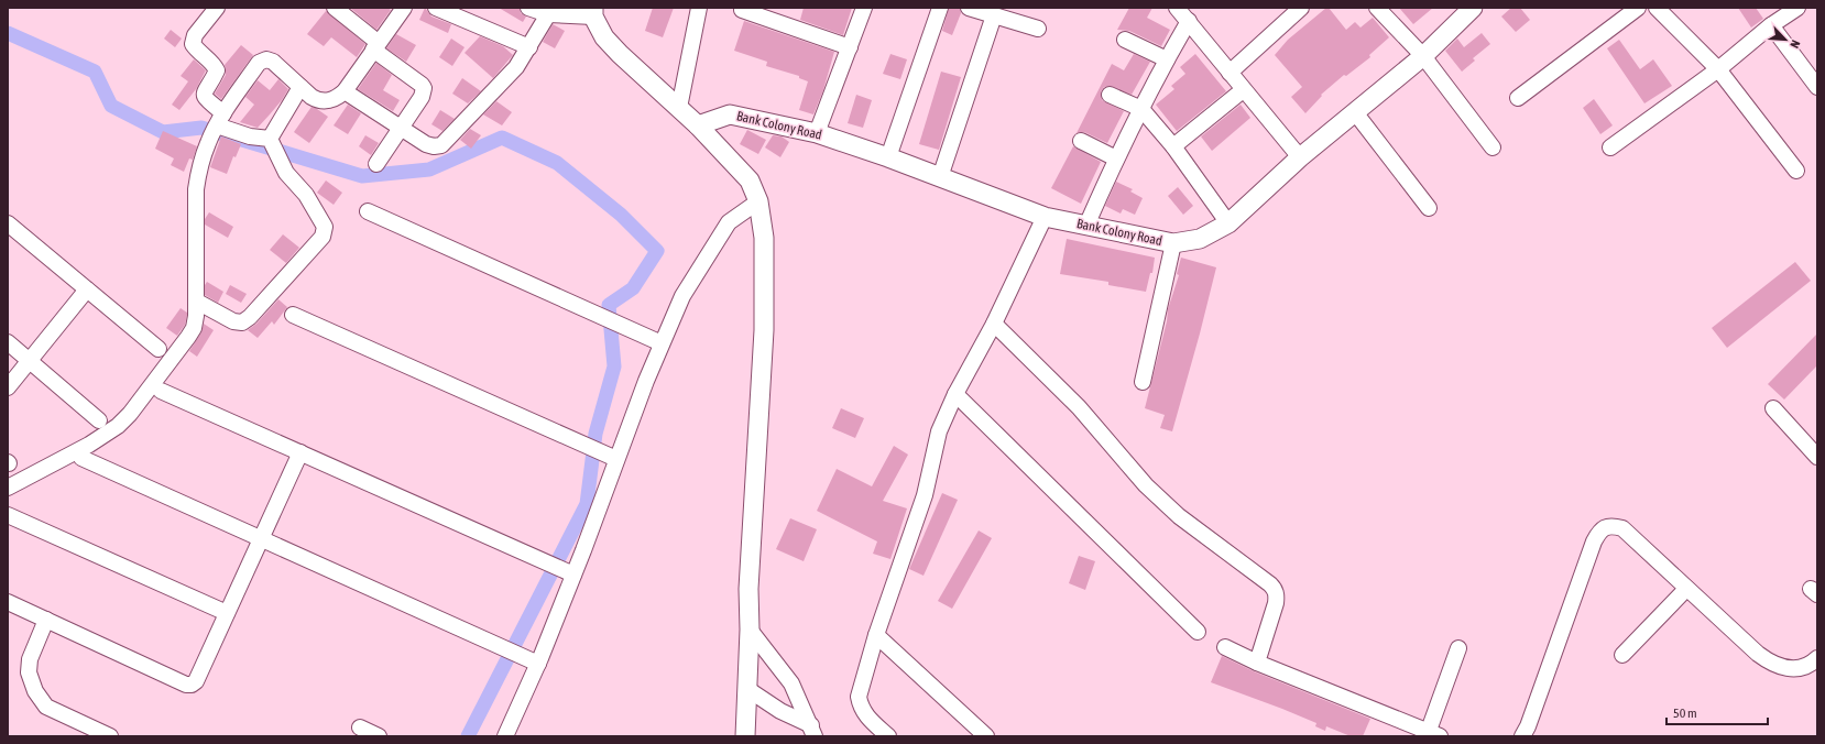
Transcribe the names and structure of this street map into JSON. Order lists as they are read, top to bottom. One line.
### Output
{"streets":{"street":["Bank Colony Road"]},"scale_bar":"50 m","north":"bottom right"}
